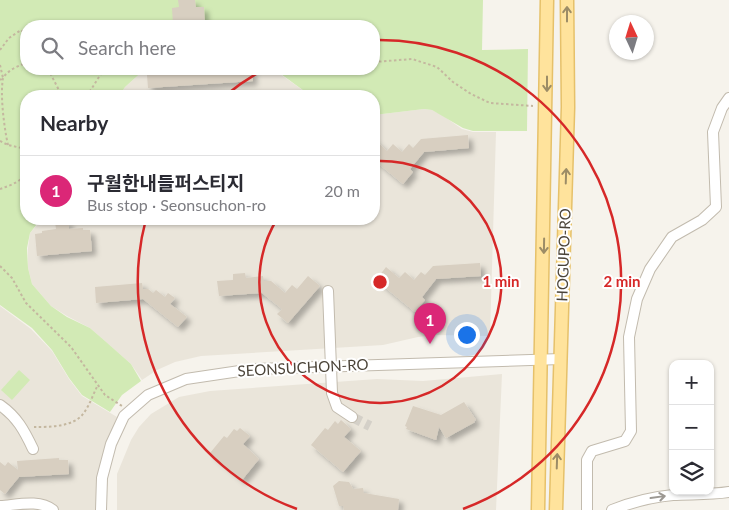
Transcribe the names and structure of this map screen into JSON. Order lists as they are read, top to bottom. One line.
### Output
{"streets":{"main road":["HOGUPO-RO"],"street":["SEONSUCHON-RO"]},"crossings":[["HOGUPO-RO","SEONSUCHON-RO"]],"north":"top","page":{"search":"Search here","heading":"Nearby","list":[{"mark":"1","name":"구월한내들퍼스티지","note":"Bus stop · Seonsuchon-ro","value":"20 m"}],"pins":"1","map_buttons":["+","−"]},"rings":["1 min","2 min"]}
